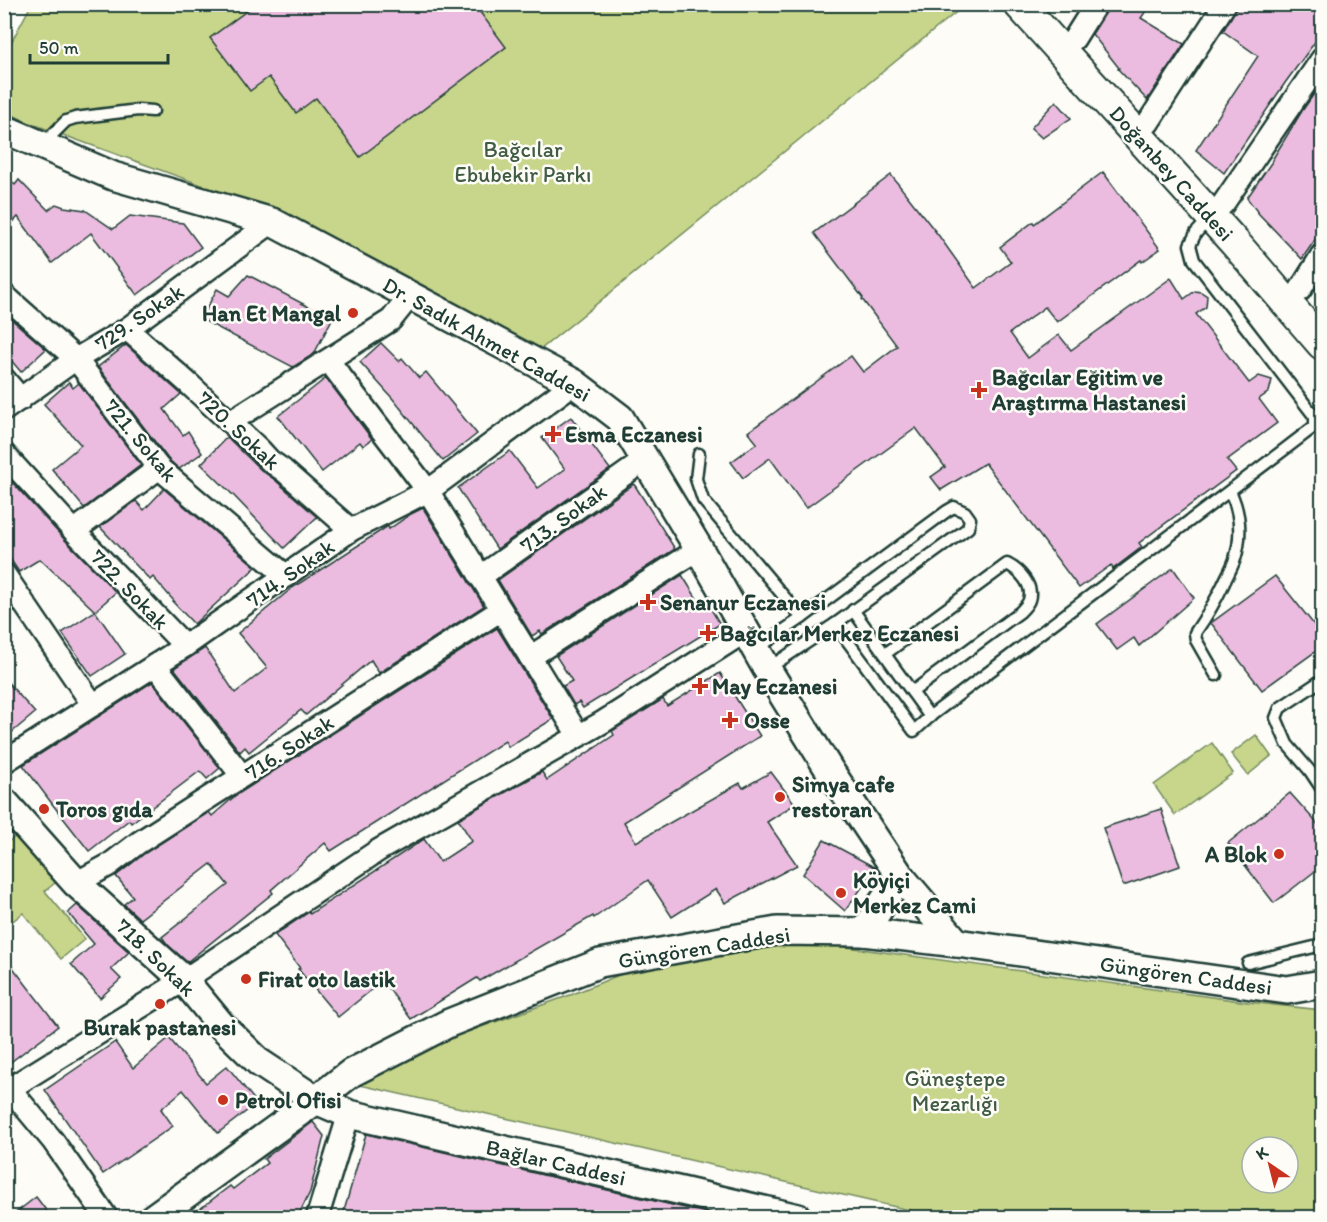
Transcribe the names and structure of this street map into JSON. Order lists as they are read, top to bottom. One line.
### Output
{"streets":{"main road":["Doğanbey Caddesi"],"street":["729. Sokak","Dr. Sadık Ahmet Caddesi","720. Sokak","721. Sokak","713. Sokak","714. Sokak","722. Sokak","716. Sokak","Güngören Caddesi","718. Sokak","Bağlar Caddesi"]},"crossings":[["729. Sokak","Dr. Sadık Ahmet Caddesi"],["729. Sokak","720. Sokak"],["729. Sokak","721. Sokak"],["Dr. Sadık Ahmet Caddesi","713. Sokak"],["Dr. Sadık Ahmet Caddesi","714. Sokak"],["Dr. Sadık Ahmet Caddesi","Güngören Caddesi"],["720. Sokak","714. Sokak"],["721. Sokak","714. Sokak"],["721. Sokak","722. Sokak"],["714. Sokak","722. Sokak"],["716. Sokak","718. Sokak"],["Güngören Caddesi","718. Sokak"],["Güngören Caddesi","Bağlar Caddesi"],["718. Sokak","Bağlar Caddesi"]],"parks":["Bağcılar Ebubekir Parkı","Güneştepe Mezarlığı"],"places":{"other":["Han Et Mangal","Simya cafe restoran","Toros gıda","A Blok","Köyiçi Merkez Cami","Firat oto lastik","Burak pastanesi","Petrol Ofisi"],"health":["Bağcılar Eğitim ve Araştırma Hastanesi","Esma Eczanesi","Senanur Eczanesi","Bağcılar Merkez Eczanesi","May Eczanesi","Osse"]},"scale_bar":"50 m","north":"top left"}
